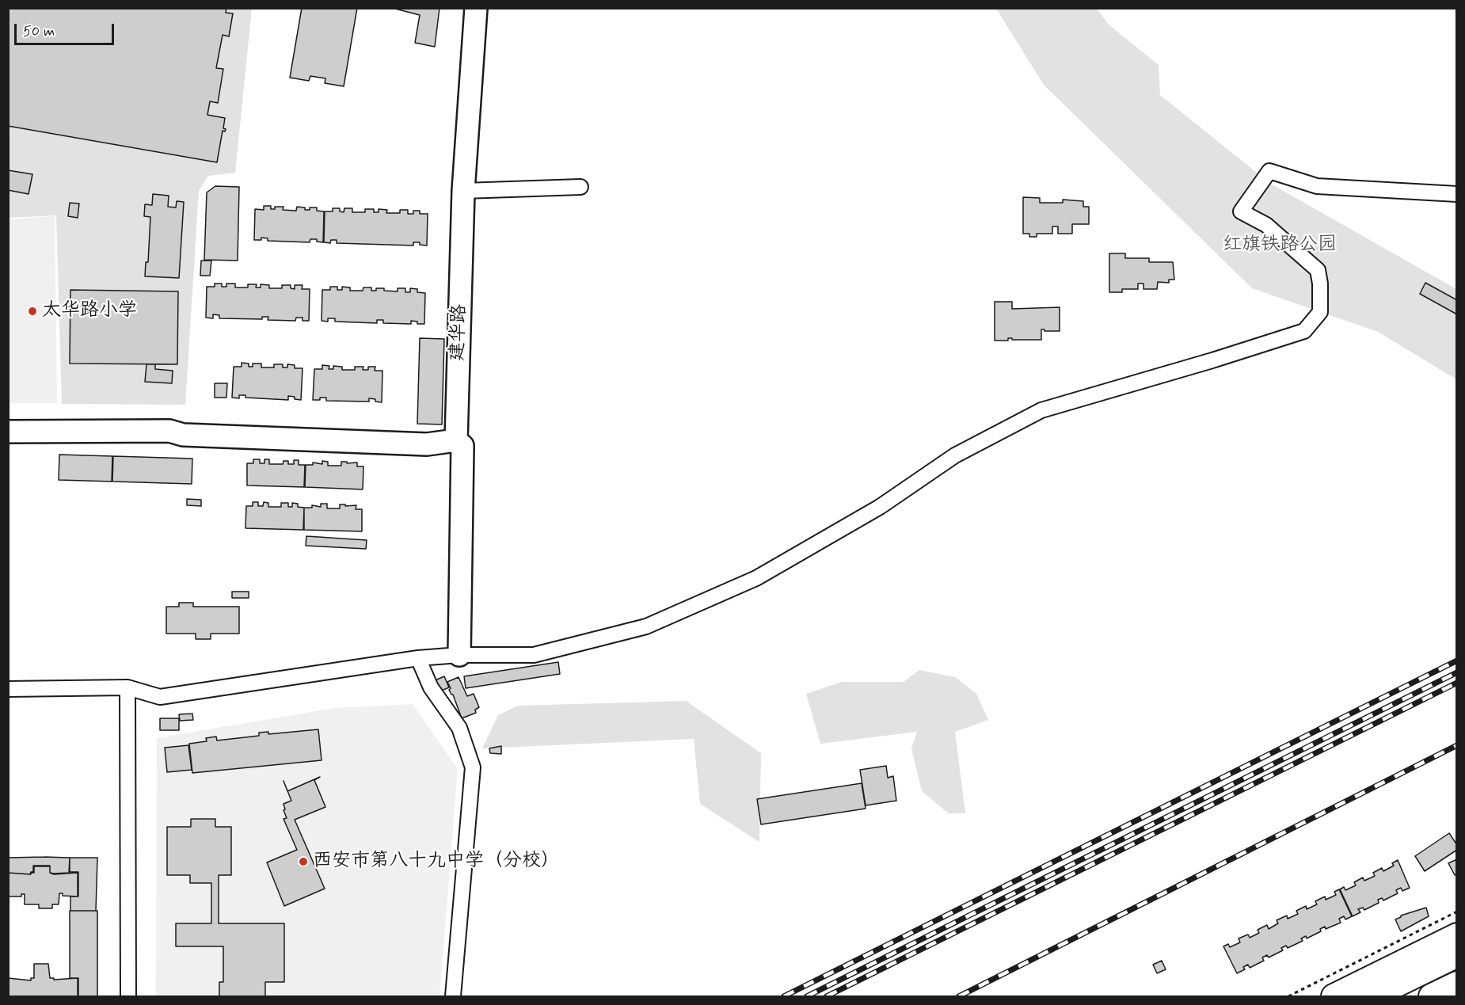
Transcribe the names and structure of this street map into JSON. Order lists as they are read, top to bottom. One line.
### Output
{"streets":{"street":["建华路"]},"parks":["红旗铁路公园"],"places":["太华路小学","西安市第八十九中学（分校）"],"scale_bar":"50 m"}
